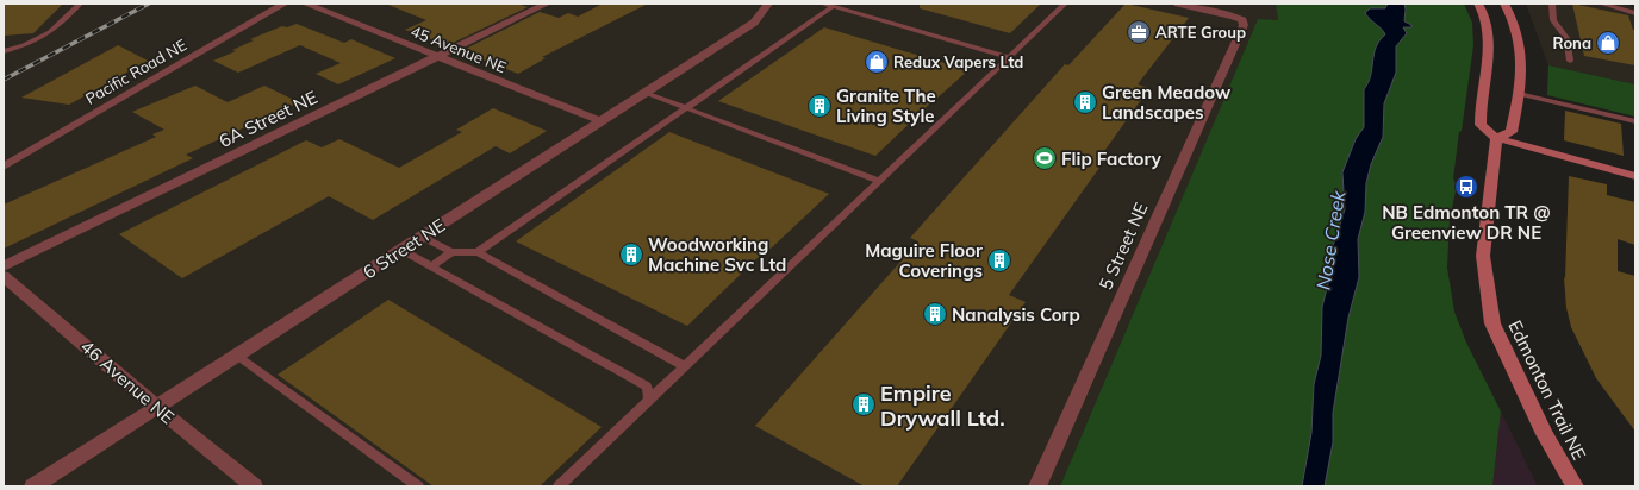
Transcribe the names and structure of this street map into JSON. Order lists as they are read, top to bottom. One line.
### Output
{"streets":{"main road":["Edmonton Trail NE"],"street":["45 Avenue NE","Pacific Road NE","6A Street NE","5 Street NE","6 Street NE","46 Avenue NE"]},"crossings":[["45 Avenue NE","6A Street NE"],["45 Avenue NE","6 Street NE"],["6 Street NE","46 Avenue NE"]],"water":["Nose Creek"],"places":{"office":["ARTE Group"],"shop":["Rona","Redux Vapers Ltd"],"building":["Green Meadow Landscapes","Granite The Living Style","Woodworking Machine Svc Ltd","Maguire Floor Coverings","Nanalysis Corp","Empire Drywall Ltd."],"sports":["Flip Factory"],"bus stop":["NB Edmonton TR @ Greenview DR NE"]}}
